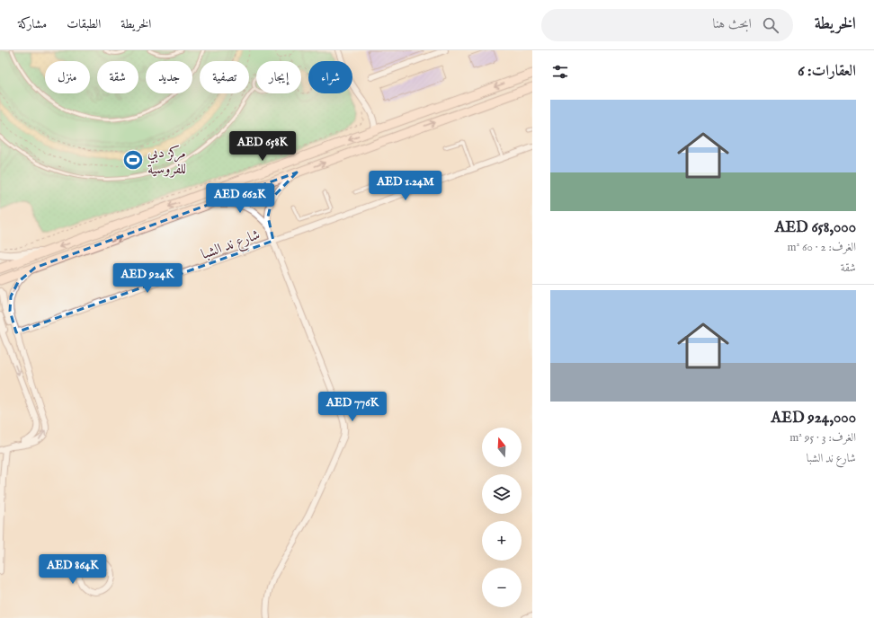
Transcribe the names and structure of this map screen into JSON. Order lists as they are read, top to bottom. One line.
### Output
{"streets":{"street":["شارع ند الشبا"]},"places":{"sports":["مركز دبي للفروسية"]},"north":"top","page":{"header":"الخريطة","search":"ابحث هنا","nav":["الخريطة","الطبقات","مشاركة"],"heading":"العقارات: 6","chip":["شراء","إيجار","تصفية","جديد","شقة","منزل"],"list":[{"name":"AED 658,000","note":"الغرف: 2 · 60 m² · شقة"},{"name":"AED 924,000","note":"الغرف: 3 · 95 m² · شارع ند الشبا"}],"price":["AED 658K","AED 1.24M","AED 662K","AED 924K","AED 776K","AED 864K"],"map_buttons":["+","−"]}}
